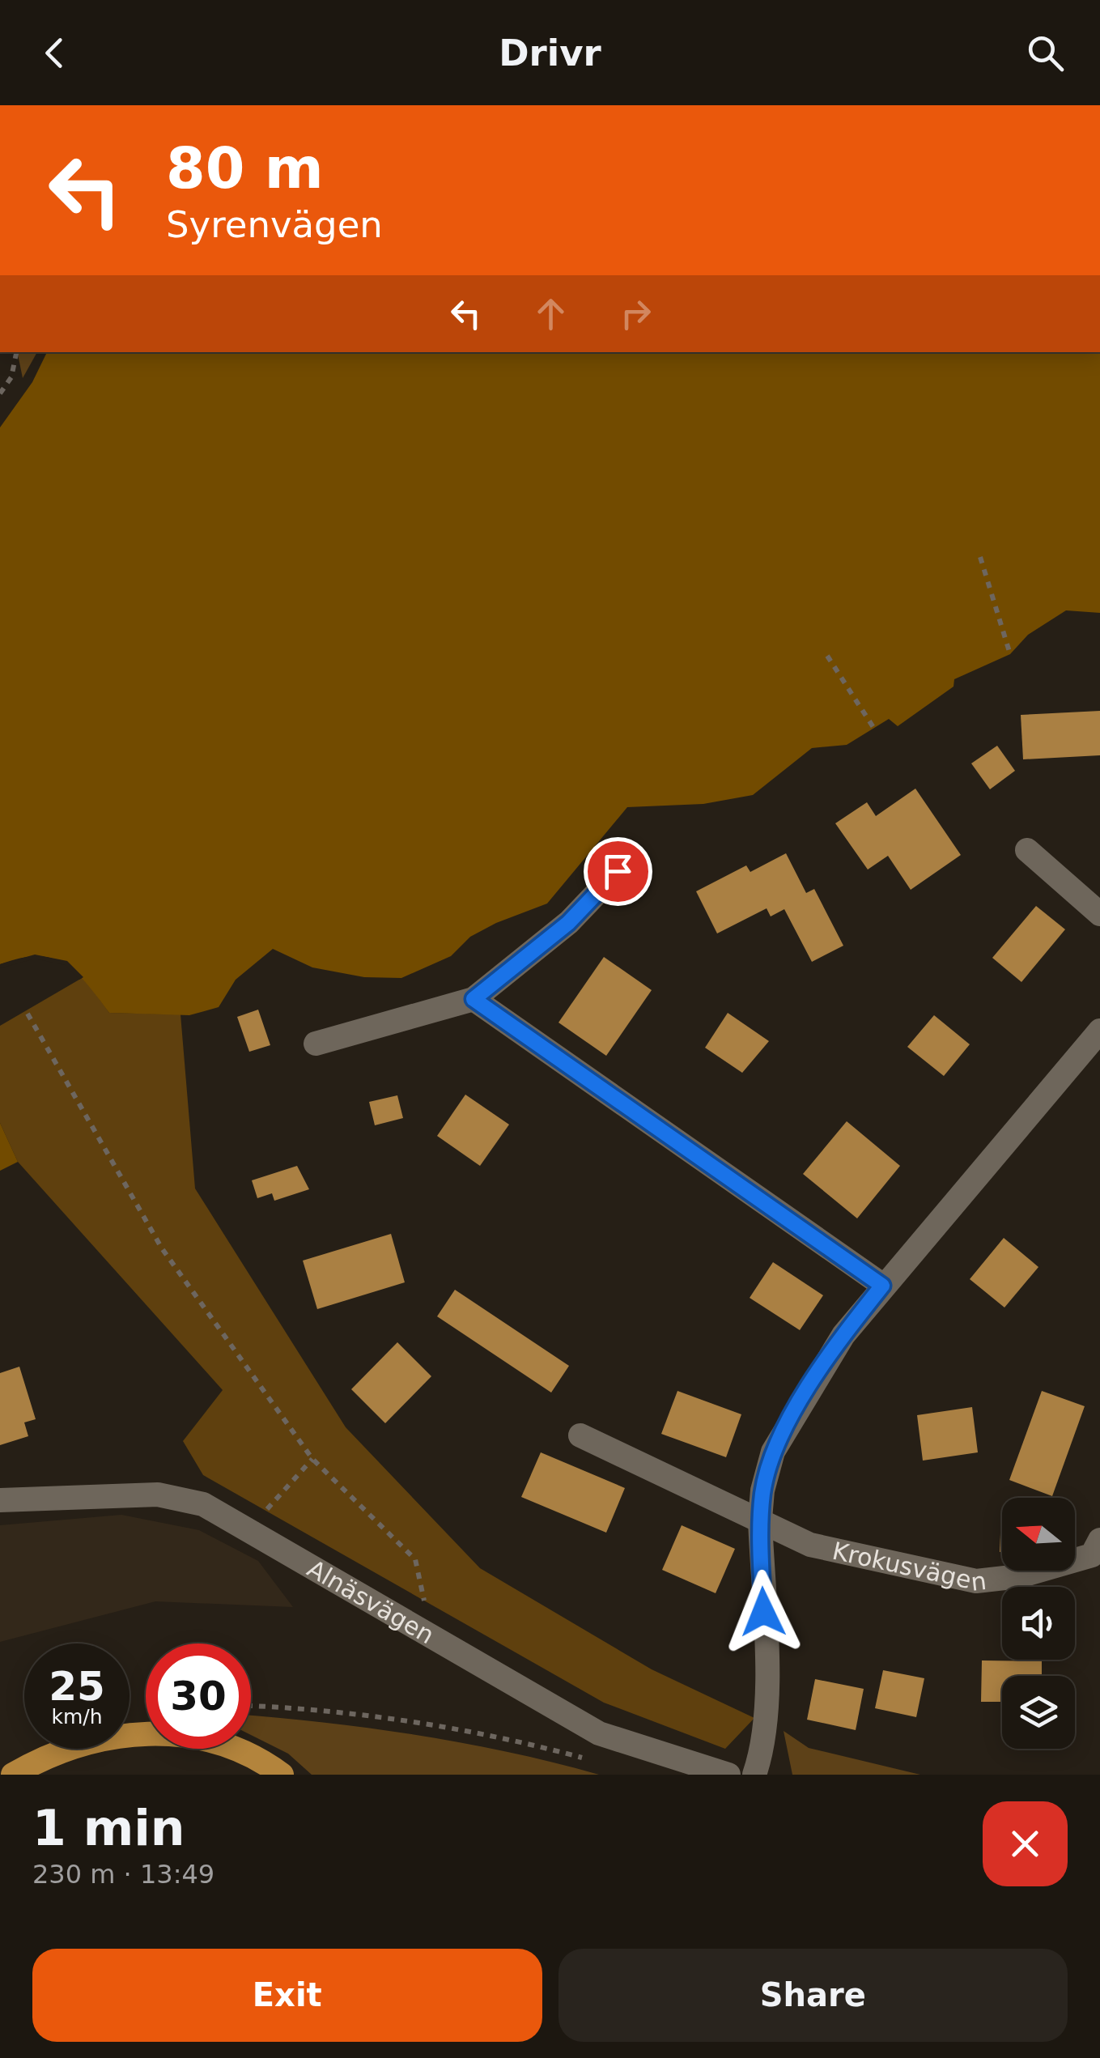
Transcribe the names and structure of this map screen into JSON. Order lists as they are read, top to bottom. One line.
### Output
{"streets":{"street":["Krokusvägen","Alnäsvägen"]},"north":"left","page":{"header":"Drivr","turn":["80 m","Syrenvägen"],"speed":"25 km/h","limit":"30","heading":["1 min","230 m · 13:49"],"buttons":["Exit","Share"]}}
